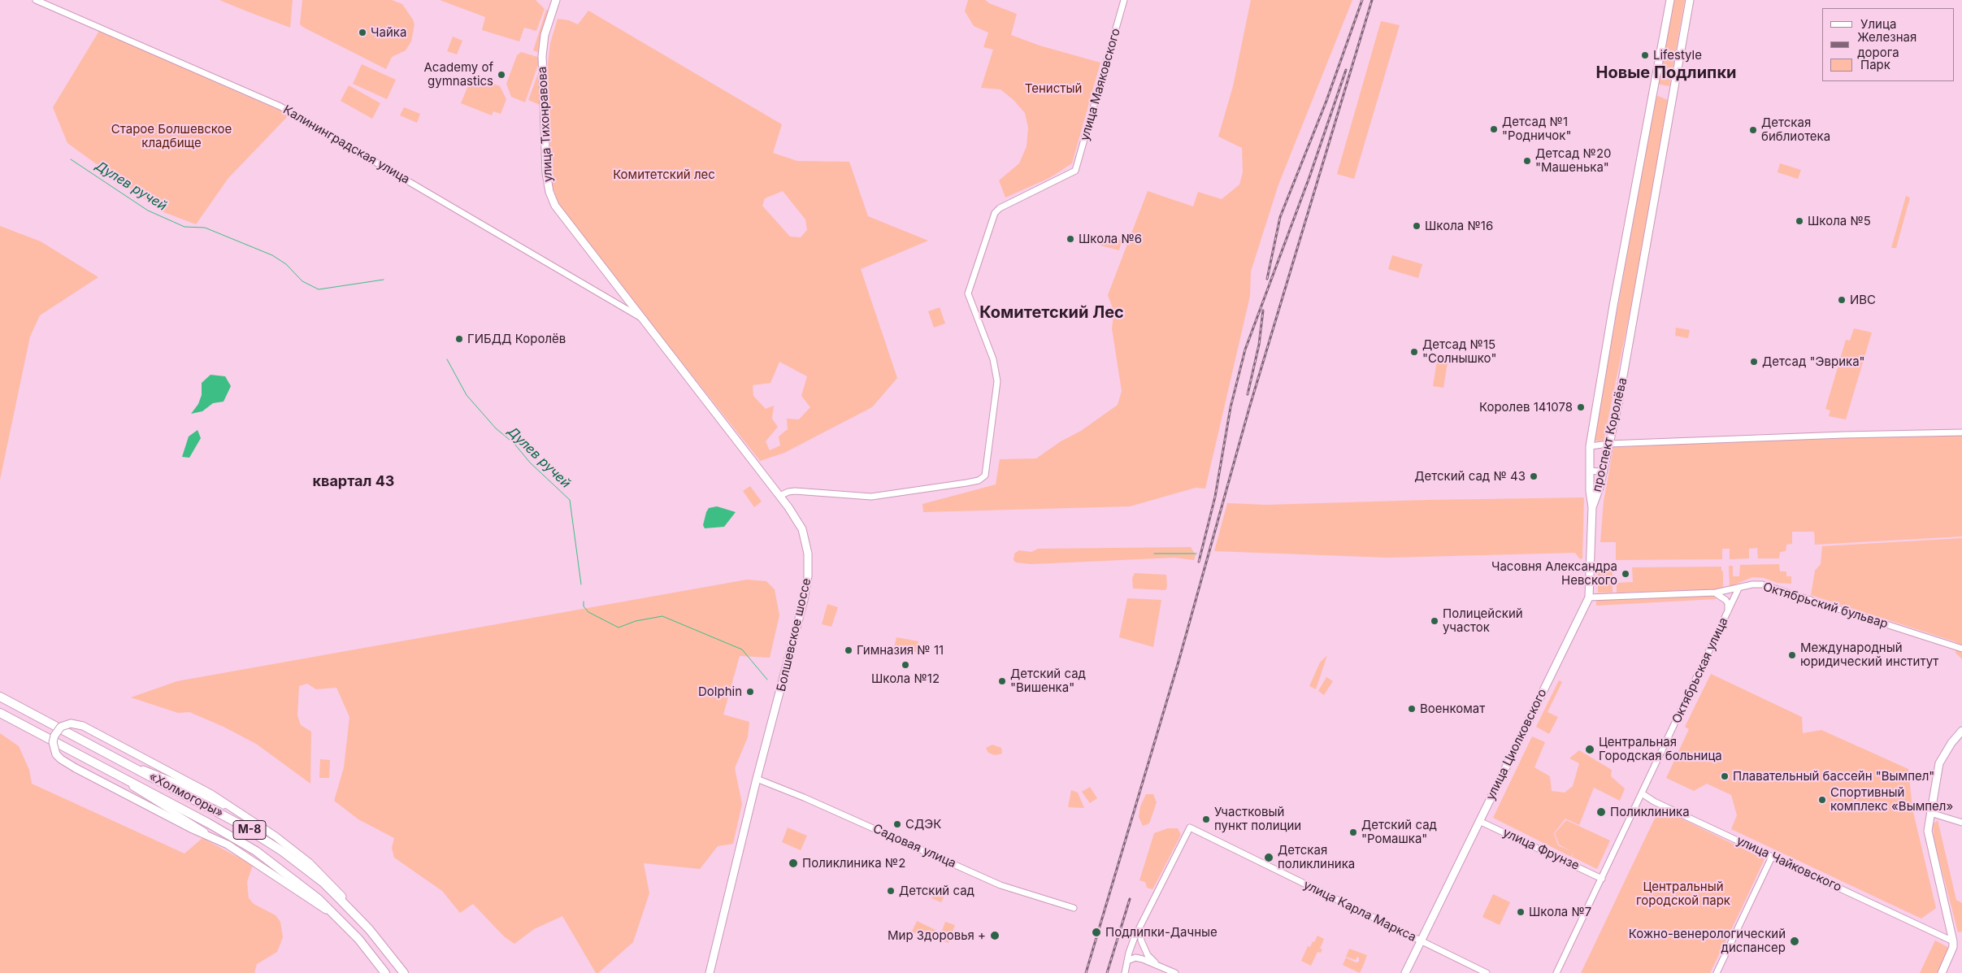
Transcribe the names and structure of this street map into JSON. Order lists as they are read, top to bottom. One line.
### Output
{"streets":{"highway":["«Холмогоры»","М-8"],"main road":["улица Тихонравова","проспект Королёва","Болшевское шоссе","улица Циолковского"],"street":["улица Маяковского","Калининградская улица","Октябрьский бульвар","Октябрьская улица","Садовая улица","улица Фрунзе","улица Чайковского","улица Карла Маркса"]},"crossings":[["улица Маяковского","Болшевское шоссе"],["улица Тихонравова","Калининградская улица"],["улица Тихонравова","Болшевское шоссе"],["Калининградская улица","Болшевское шоссе"],["проспект Королёва","улица Циолковского"],["Октябрьский бульвар","Октябрьская улица"],["Октябрьский бульвар","улица Циолковского"],["Болшевское шоссе","Садовая улица"],["Октябрьская улица","улица Фрунзе"],["Октябрьская улица","улица Чайковского"],["улица Циолковского","улица Фрунзе"],["улица Циолковского","улица Карла Маркса"]],"districts":["Новые Подлипки","Комитетский Лес","квартал 43"],"water":["Дулев ручей"],"parks":["Тенистый","Старое Болшевское кладбище","Комитетский лес","Центральный городской парк"],"places":["Чайка","Lifestyle","Academy of gymnastics","Детсад №1 \"Родничок\"","Детская библиотека","Детсад №20 \"Машенька\"","Школа №5","Школа №16","Школа №6","ИВС","ГИБДД Королёв","Детсад №15 \"Солнышко\"","Детсад \"Эврика\"","Королев 141078","Детский сад № 43","Часовня Александра Невского","Полицейский участок","Гимназия № 11","Международный юридический институт","Школа №12","Детский сад \"Вишенка\"","Dolphin","Военкомат","Центральная Городская больница","Плавательный бассейн \"Вымпел\"","Спортивный комплекс «Вымпел»","Поликлиника","Участковый пункт полиции","СДЭК","Детский сад \"Ромашка\"","Детская поликлиника","Поликлиника №2","Детский сад","Школа №7","Подлипки-Дачные","Мир Здоровья +","Кожно-венерологический диспансер"],"legend":["Улица","Железная дорога","Парк"]}
